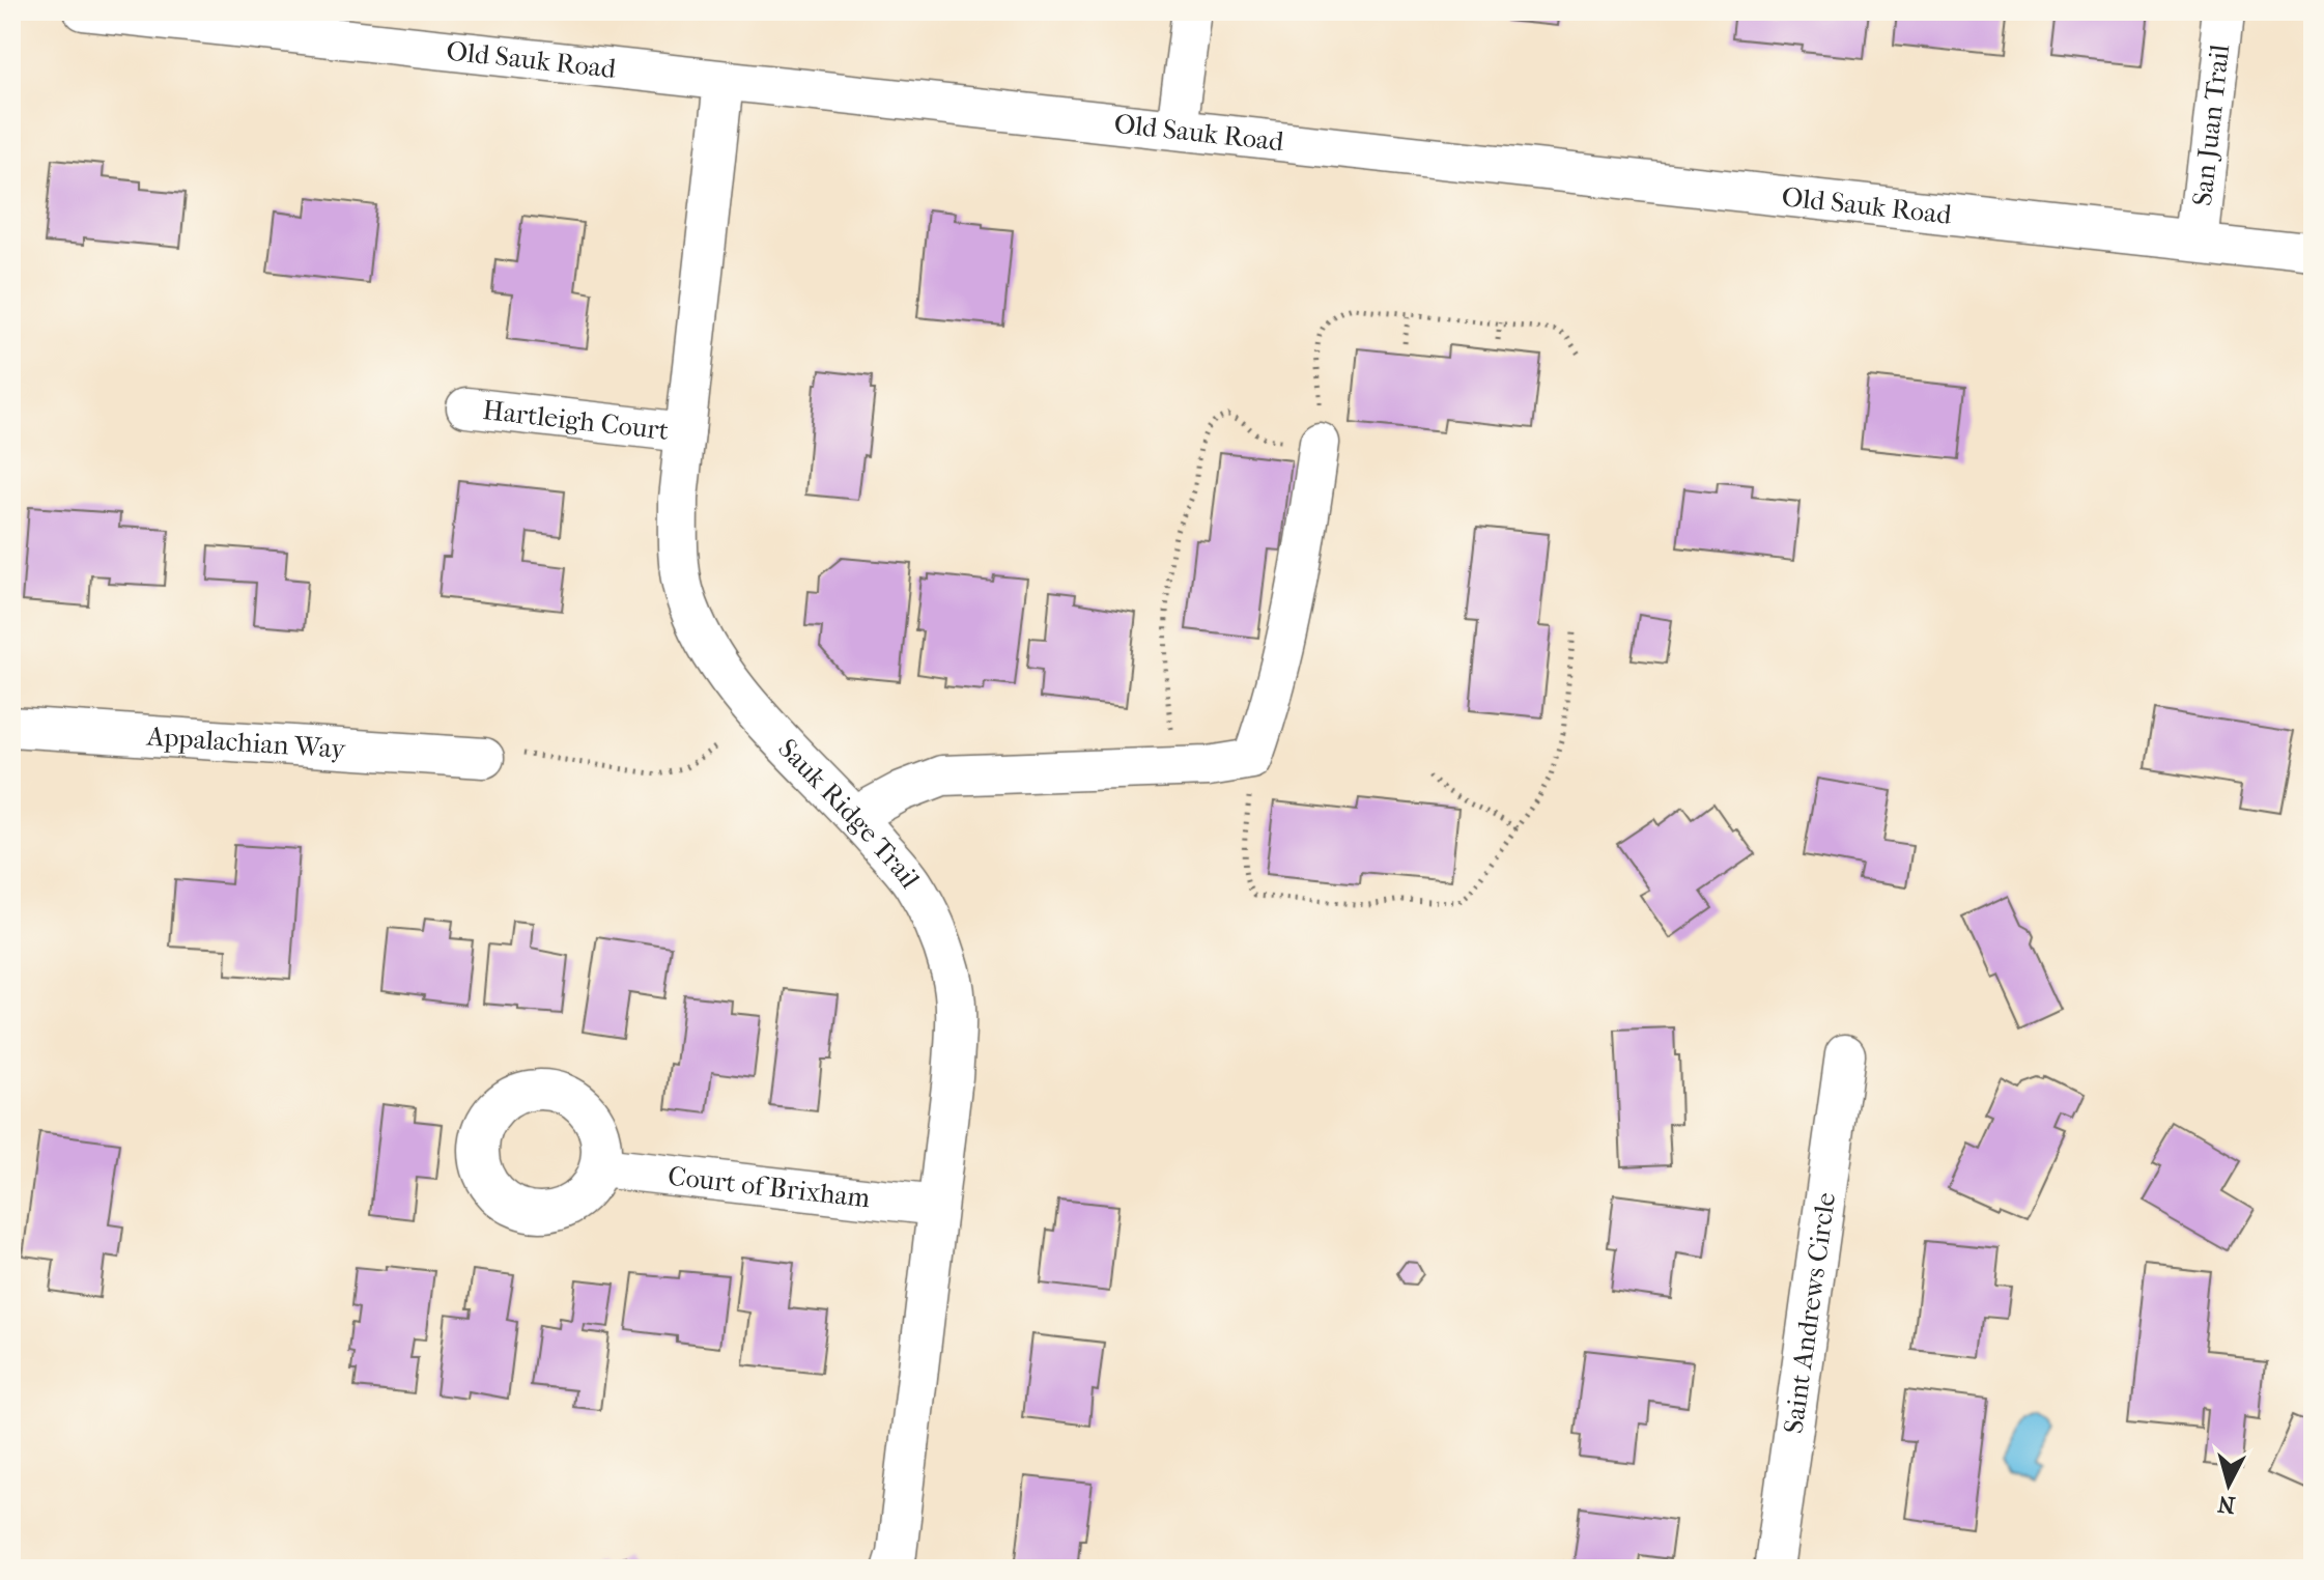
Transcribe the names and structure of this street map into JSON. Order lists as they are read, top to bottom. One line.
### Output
{"streets":{"street":["Old Sauk Road","San Juan Trail","Hartleigh Court","Appalachian Way","Sauk Ridge Trail","Court of Brixham","Saint Andrews Circle"]},"crossings":[["Old Sauk Road","San Juan Trail"],["Old Sauk Road","Sauk Ridge Trail"],["Hartleigh Court","Sauk Ridge Trail"],["Sauk Ridge Trail","Court of Brixham"]],"north":"bottom"}
